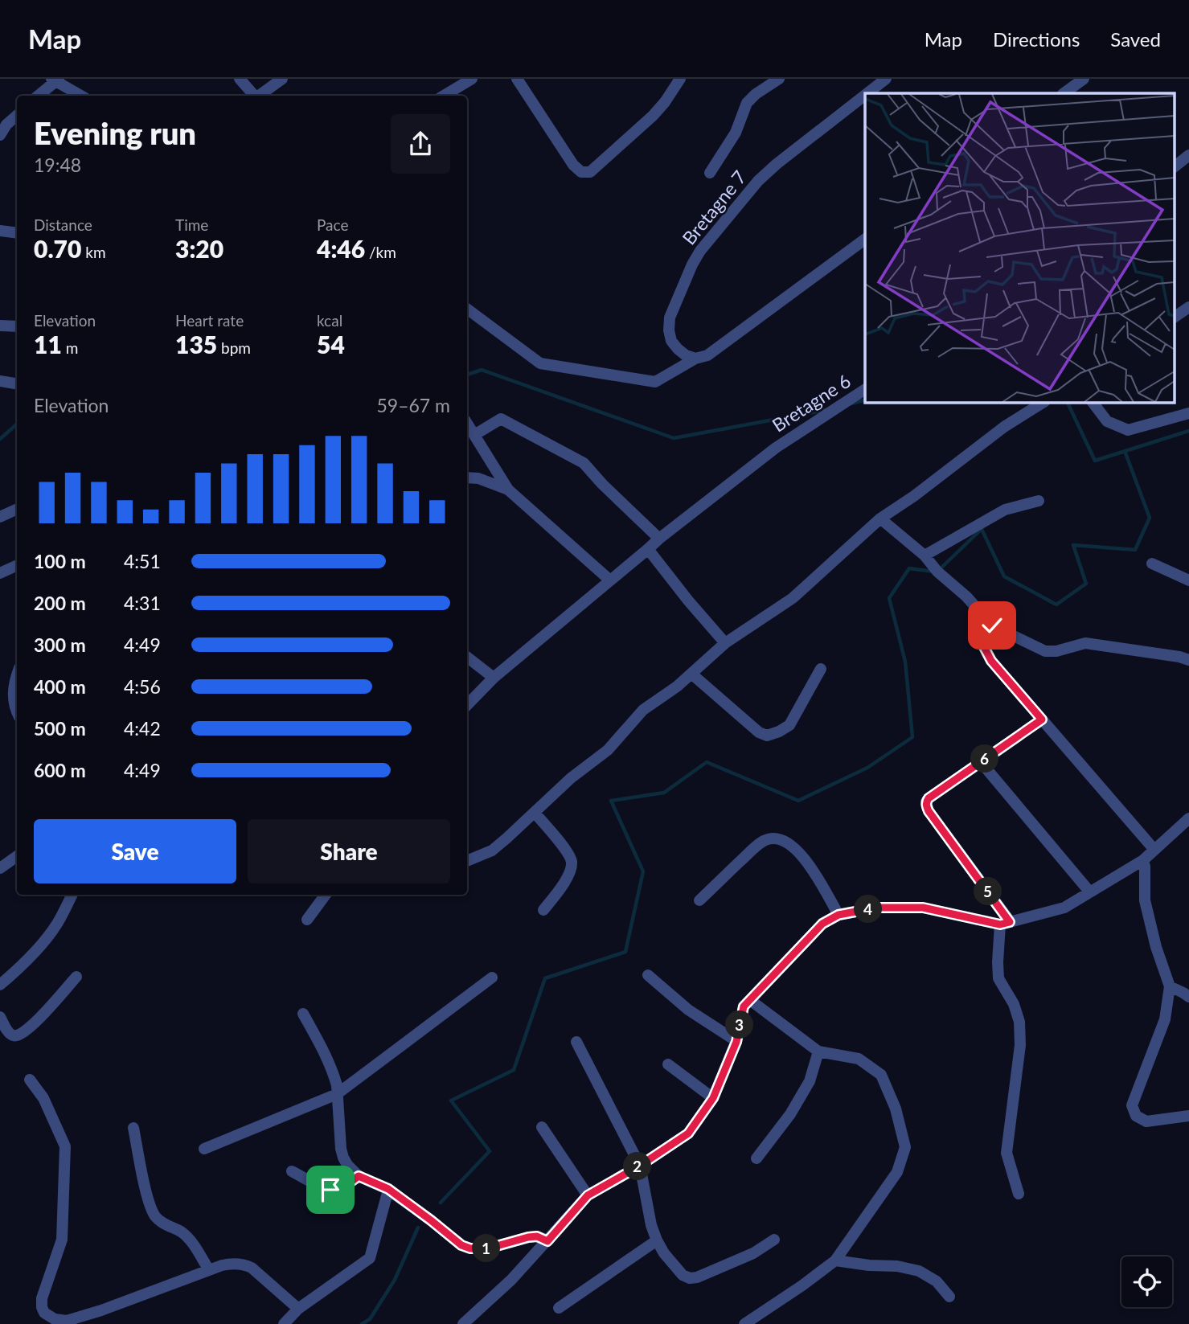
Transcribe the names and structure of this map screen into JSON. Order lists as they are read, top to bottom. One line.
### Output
{"streets":{"street":["Bretagne 7","Bretagne 6"]},"page":{"header":"Map","nav":["Map","Directions","Saved"],"heading":["Evening run","19:48"],"stats":[["Distance","0.70 km"],["Time","3:20"],["Pace","4:46 /km"],["Elevation","11 m"],["Heart rate","135 bpm"],["kcal","54"]],"chart":["Elevation","59–67 m"],"list":[{"name":"100 m","note":"4:51"},{"name":"200 m","note":"4:31"},{"name":"300 m","note":"4:49"},{"name":"400 m","note":"4:56"},{"name":"500 m","note":"4:42"},{"name":"600 m","note":"4:49"}],"pins":["6","5","4","3","2","1"],"buttons":["Save","Share"]}}
